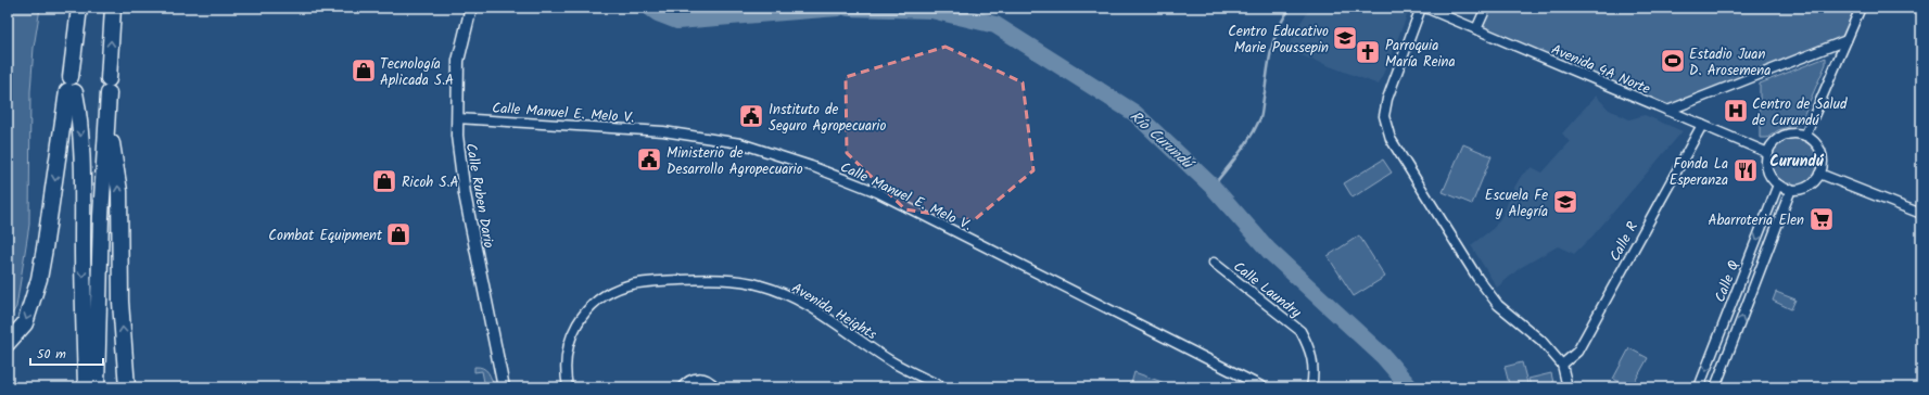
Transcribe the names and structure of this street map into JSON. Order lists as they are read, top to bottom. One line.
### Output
{"streets":{"street":["Avenida 4A Norte","Calle Manuel E. Melo V.","Calle Ruben Dario","Calle R","Calle Q","Calle Laundry","Avenida Heights"]},"crossings":[["Avenida 4A Norte","Calle R"],["Avenida 4A Norte","Calle Q"],["Calle Manuel E. Melo V.","Calle Ruben Dario"]],"districts":["Curundú"],"water":["Río Curundú"],"places":{"school or university":["Centro Educativo Marie Poussepin","Escuela Fe y Alegría"],"church":["Parroquia María Reina"],"sports":["Estadio Juan D. Arosemena"],"shop":["Tecnología Aplicada S.A","Ricoh S.A","Combat Equipment"],"hospital":["Centro de Salud de Curundú"],"public building":["Instituto de Seguro Agropecuario","Ministerio de Desarrollo Agropecuario"],"restaurant":["Fonda La Esperanza"],"supermarket":["Abarroteria Elen"]},"scale_bar":"50 m"}
